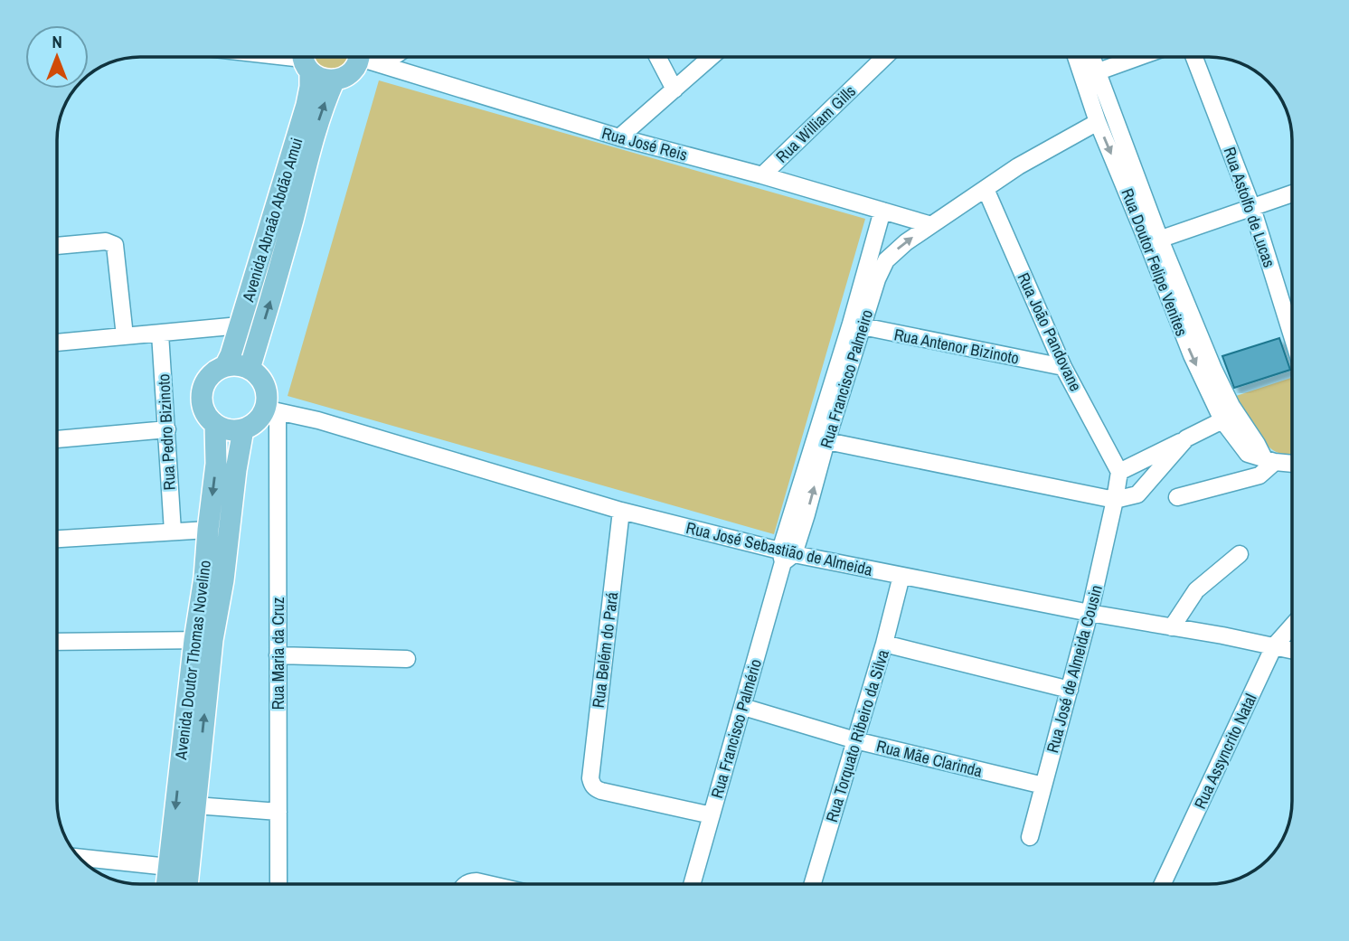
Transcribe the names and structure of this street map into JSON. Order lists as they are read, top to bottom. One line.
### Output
{"streets":{"main road":["Avenida Abraão Abdão Amui","Avenida Doutor Thomas Novelino"],"street":["Rua William Gills","Rua José Reis","Rua Astolfo de Lucas","Rua Doutor Felipe Venites","Rua João Pandovane","Rua Antenor Bizinoto","Rua Francisco Palmeiro","Rua Pedro Bizinoto","Rua José Sebastião de Almeida","Rua Belém do Pará","Rua Maria da Cruz","Rua José de Almeida Cousin","Rua Francisco Palmério","Rua Torquato Ribeiro da Silva","Rua Assyncrito Natal","Rua Mãe Clarinda"]},"crossings":[["Rua William Gills","Rua José Reis"],["Rua José Reis","Rua Francisco Palmeiro"],["Avenida Abraão Abdão Amui","Rua José Sebastião de Almeida"],["Avenida Abraão Abdão Amui","Rua Maria da Cruz"],["Avenida Abraão Abdão Amui","Avenida Doutor Thomas Novelino"],["Rua Doutor Felipe Venites","Rua Francisco Palmeiro"],["Rua João Pandovane","Rua Antenor Bizinoto"],["Rua João Pandovane","Rua Francisco Palmeiro"],["Rua João Pandovane","Rua José de Almeida Cousin"],["Rua Antenor Bizinoto","Rua Francisco Palmeiro"],["Rua Francisco Palmeiro","Rua José Sebastião de Almeida"],["Rua Francisco Palmeiro","Rua Francisco Palmério"],["Rua José Sebastião de Almeida","Rua Belém do Pará"],["Rua José Sebastião de Almeida","Rua Maria da Cruz"],["Rua José Sebastião de Almeida","Avenida Doutor Thomas Novelino"],["Rua José Sebastião de Almeida","Rua José de Almeida Cousin"],["Rua José Sebastião de Almeida","Rua Francisco Palmério"],["Rua José Sebastião de Almeida","Rua Torquato Ribeiro da Silva"],["Rua José Sebastião de Almeida","Rua Assyncrito Natal"],["Rua Belém do Pará","Rua Francisco Palmério"],["Rua Maria da Cruz","Avenida Doutor Thomas Novelino"],["Rua José de Almeida Cousin","Rua Mãe Clarinda"],["Rua Francisco Palmério","Rua Mãe Clarinda"],["Rua Torquato Ribeiro da Silva","Rua Mãe Clarinda"]],"north":"top"}
